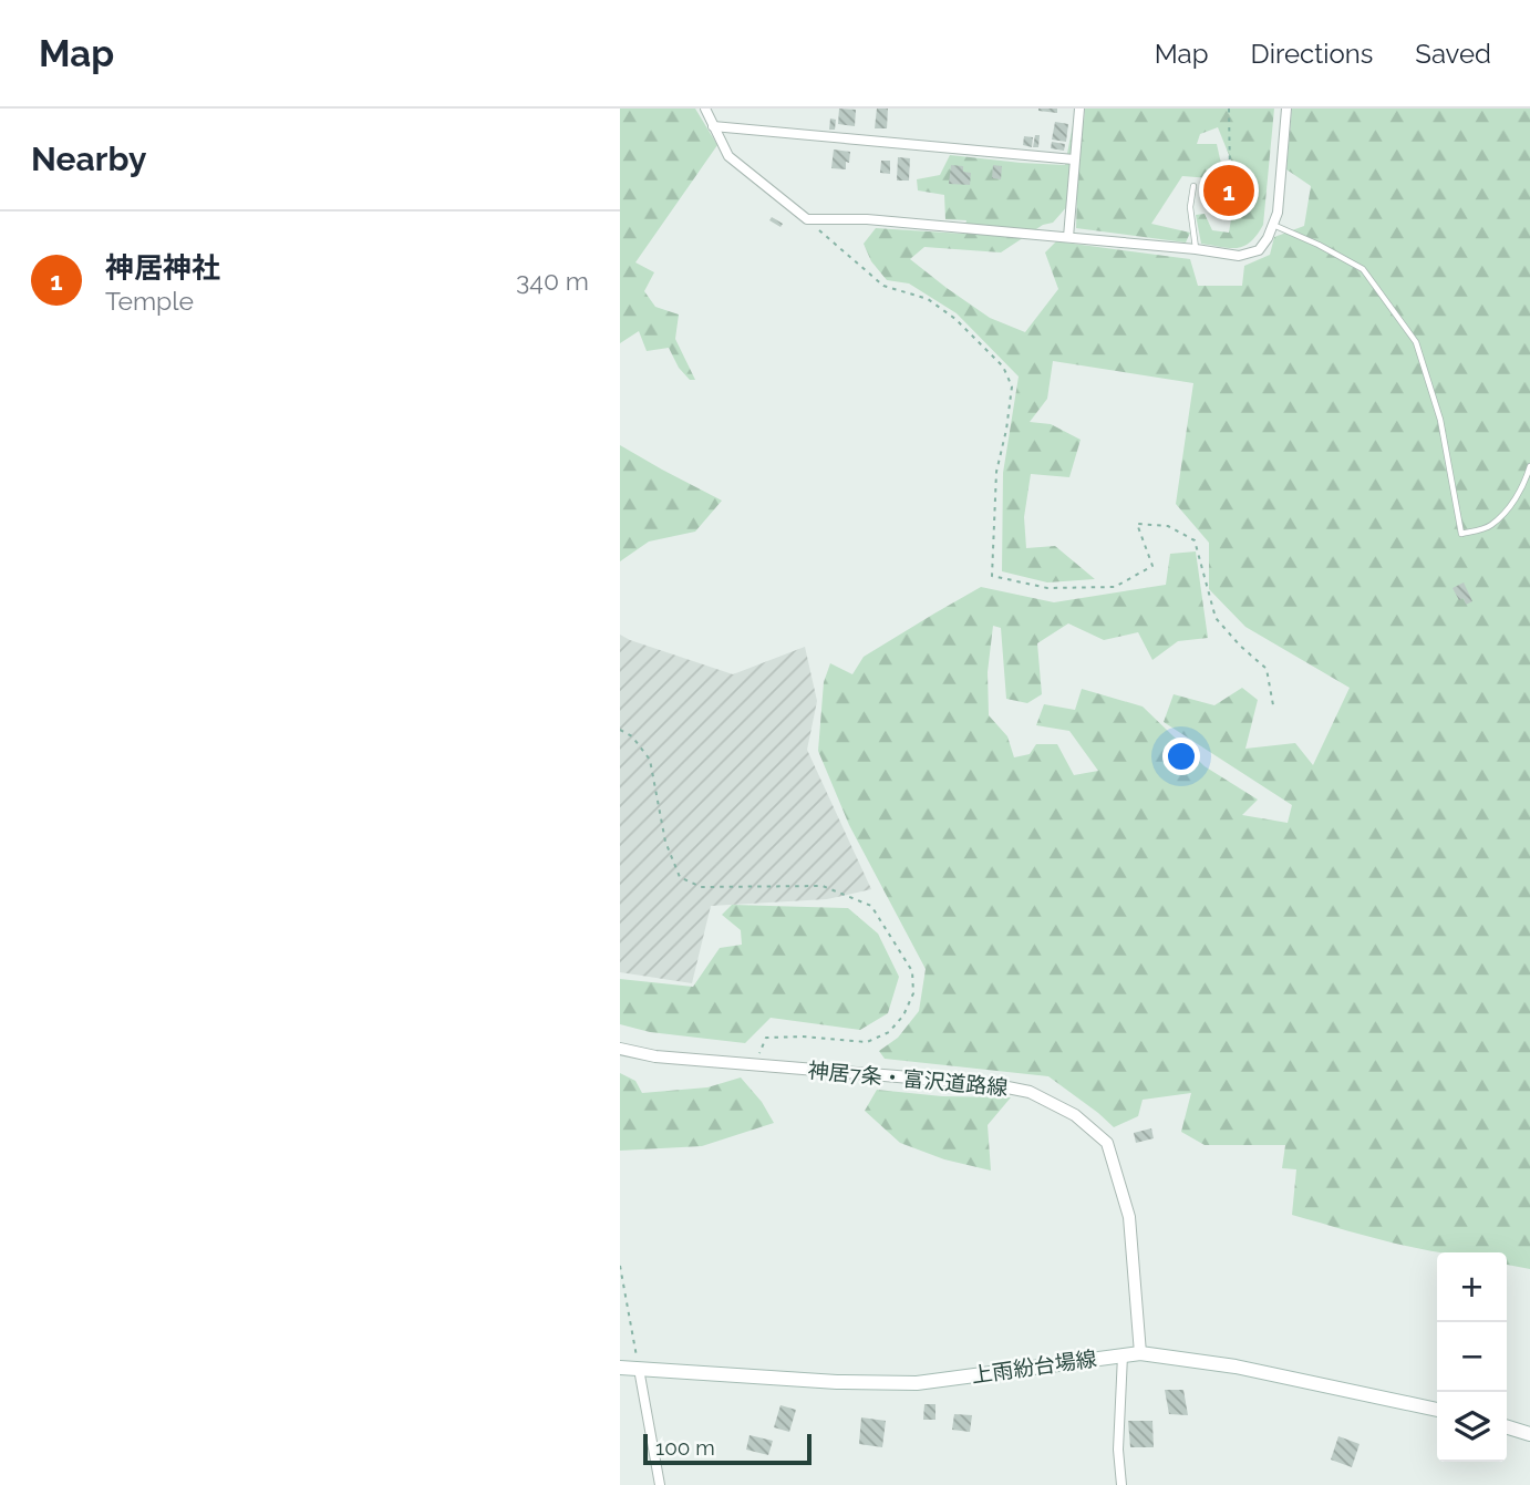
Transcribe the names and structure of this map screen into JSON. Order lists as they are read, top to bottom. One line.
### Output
{"streets":{"main road":["上雨紛台場線"],"street":["神居7条・富沢道路線"]},"crossings":[["神居7条・富沢道路線","上雨紛台場線"]],"scale_bar":"100 m","page":{"header":"Map","nav":["Map","Directions","Saved"],"heading":"Nearby","pins":"1","list":[{"mark":"1","name":"神居神社","note":"Temple","value":"340 m"}],"map_buttons":["+","−"],"scale":"100 m"}}
